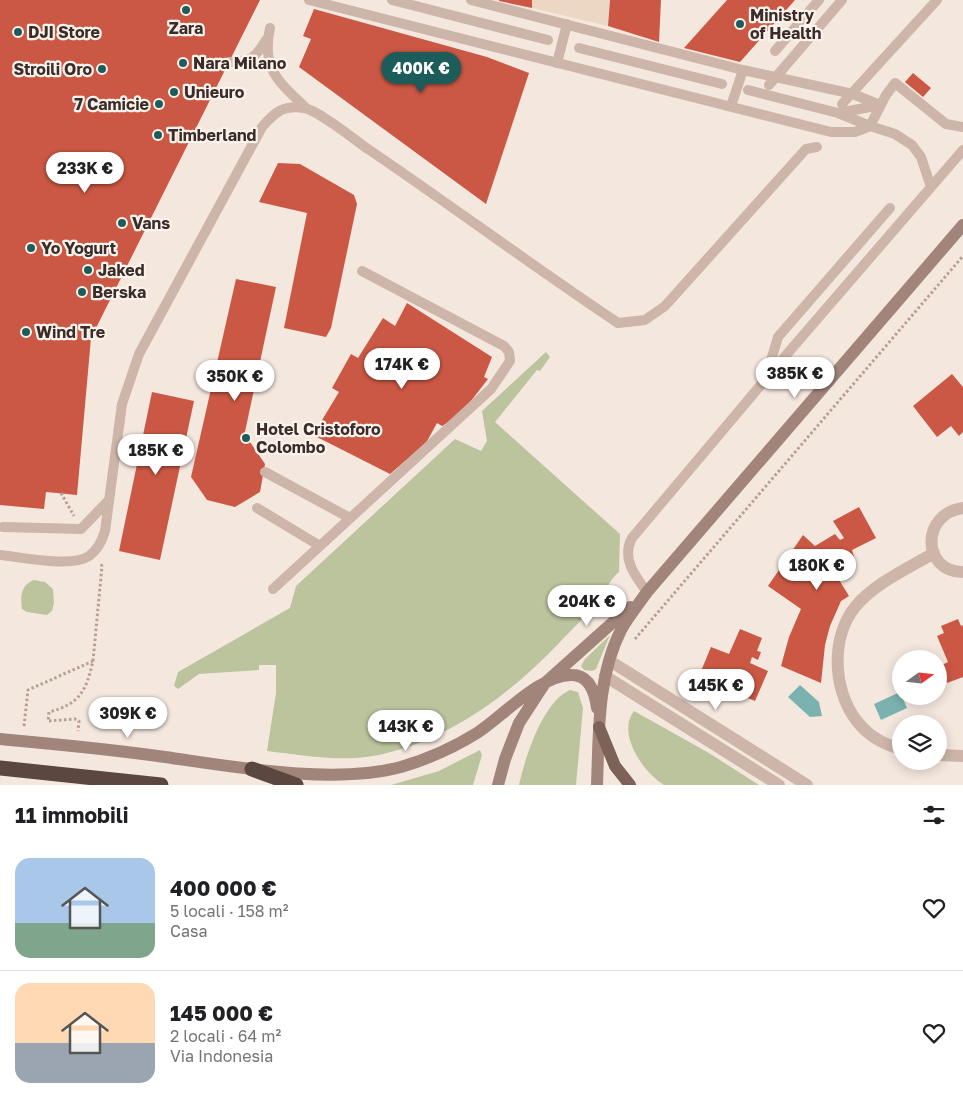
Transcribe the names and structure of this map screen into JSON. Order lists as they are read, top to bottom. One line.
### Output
{"places":["Zara","Ministry of Health","DJI Store","Nara Milano","Stroili Oro","Unieuro","7 Camicie","Timberland","Vans","Yo Yogurt","Jaked","Berska","Wind Tre","Hotel Cristoforo Colombo"],"north":"right","page":{"price":["400K €","233K €","174K €","385K €","350K €","185K €","180K €","204K €","145K €","309K €","143K €"],"heading":"11 immobili","list":[{"name":"400 000 €","note":"5 locali · 158 m² · Casa"},{"name":"145 000 €","note":"2 locali · 64 m² · Via Indonesia"}]}}
